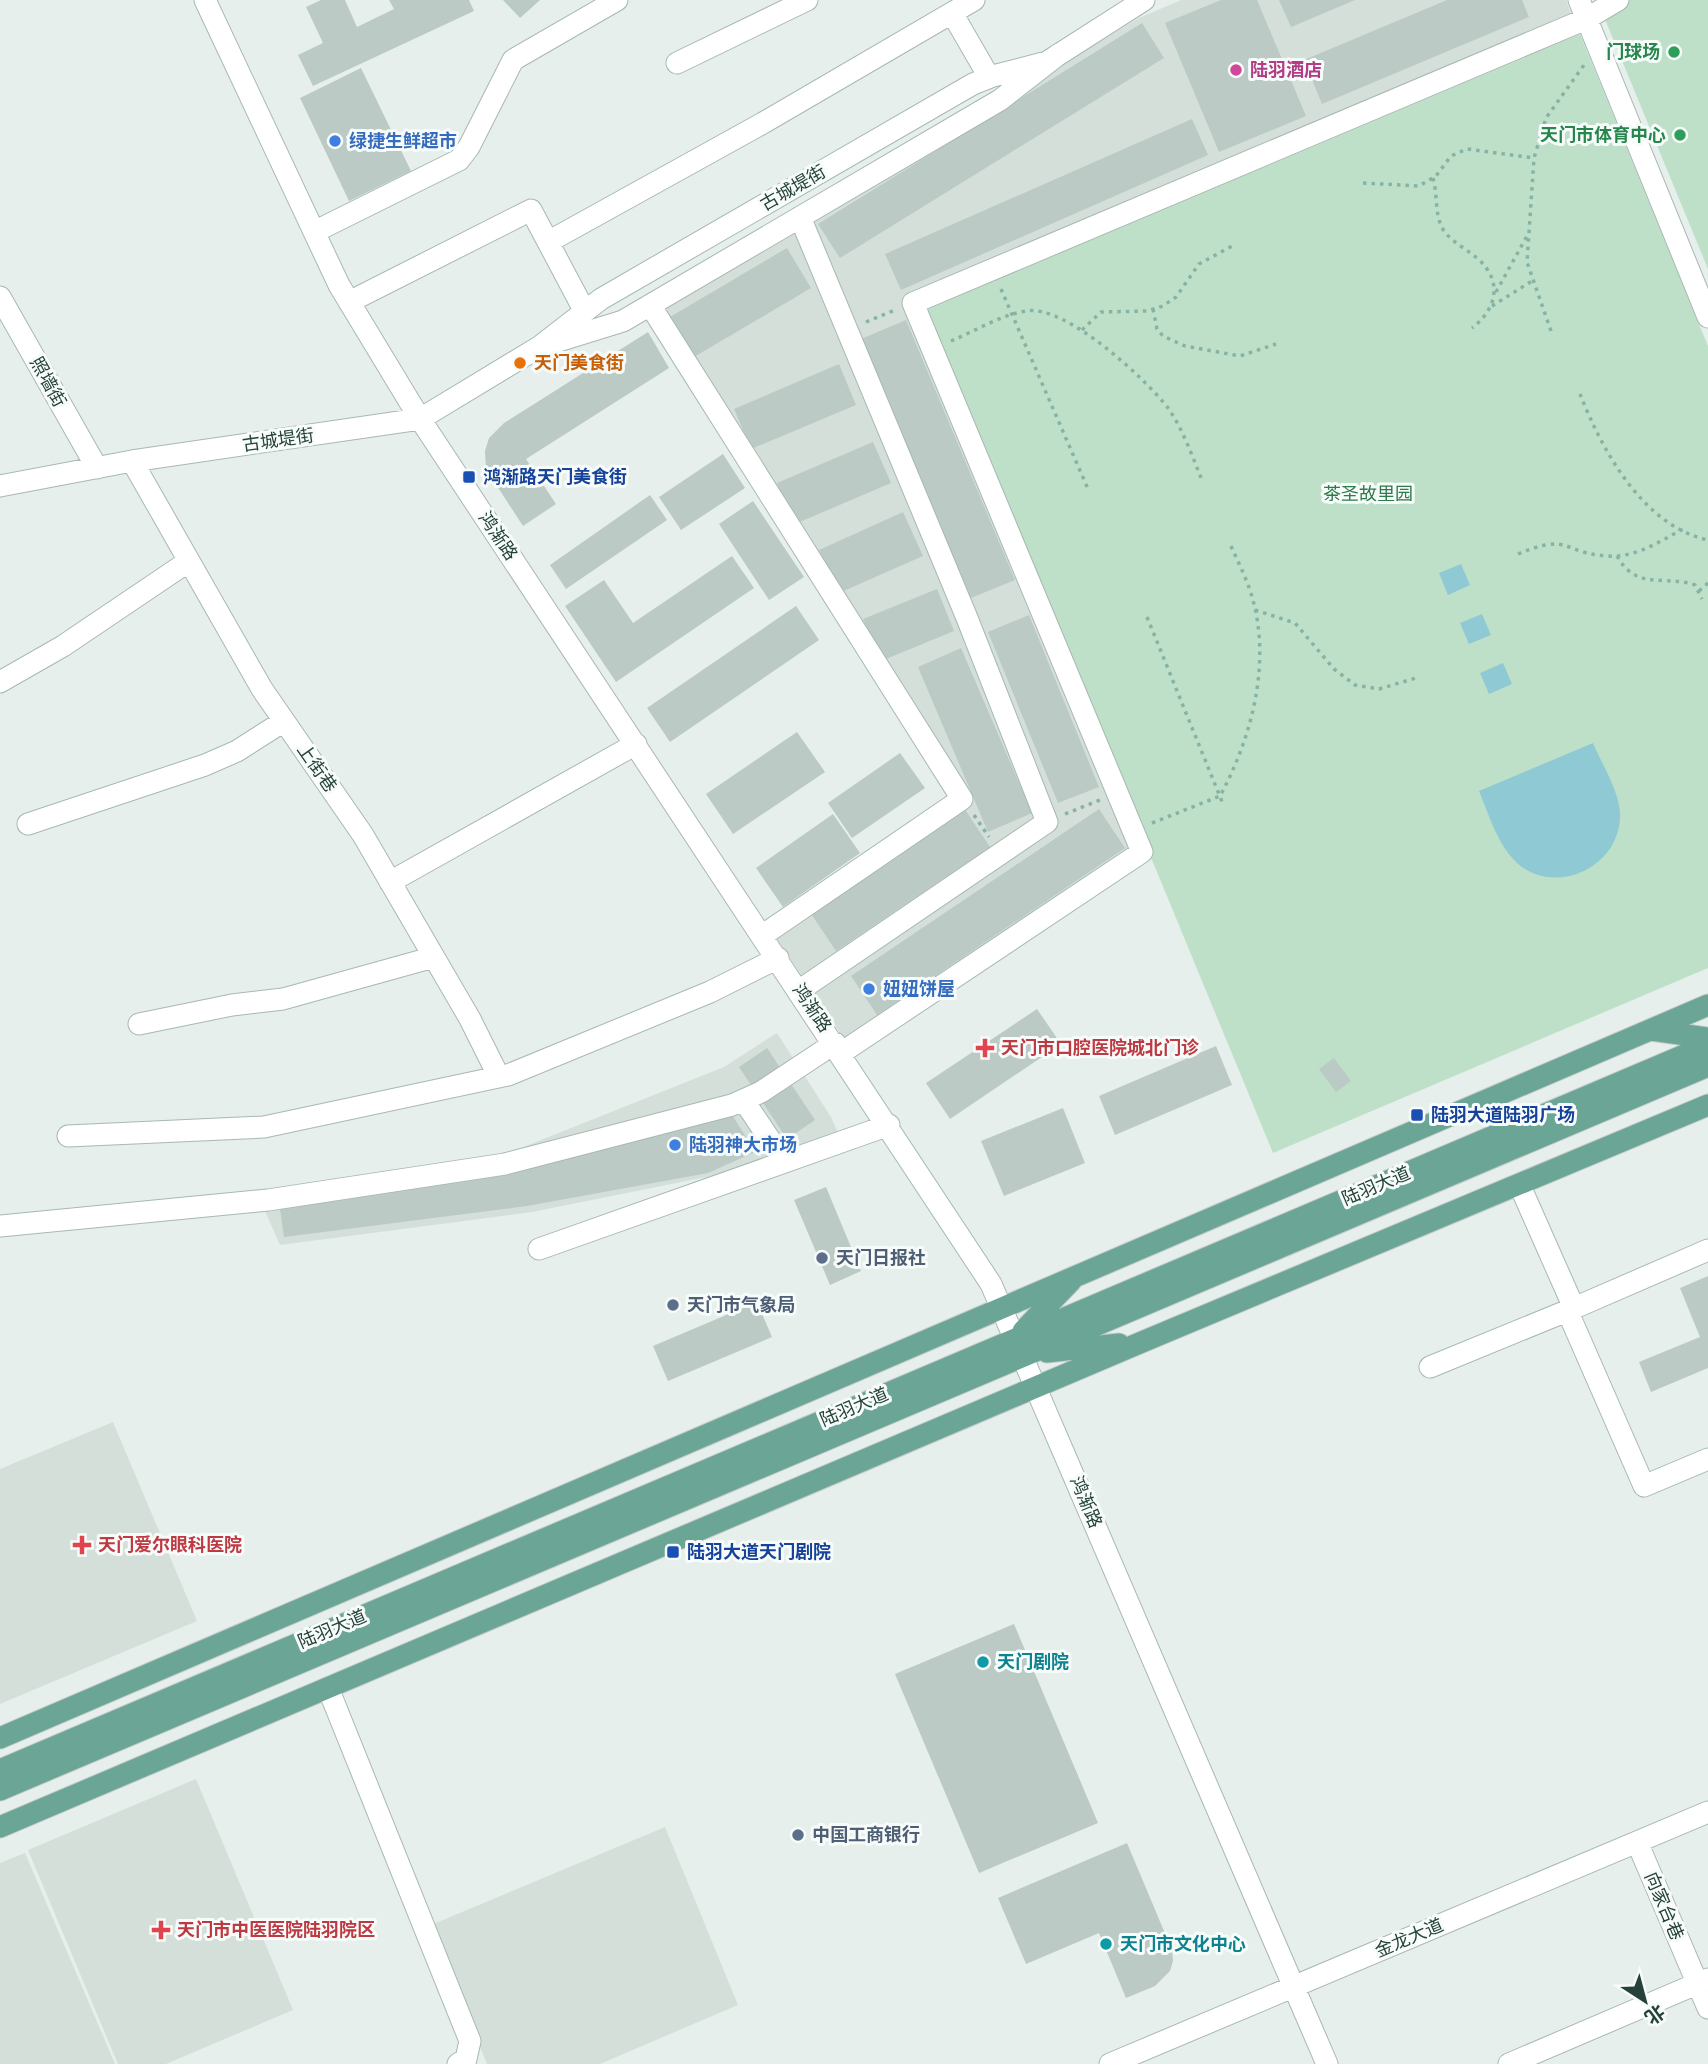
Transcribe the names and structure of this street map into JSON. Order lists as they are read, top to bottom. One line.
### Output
{"streets":{"main road":["陆羽大道"],"street":["古城堤街","照墙街","鸿渐路","上街巷","向家台巷","金龙大道"]},"crossings":[["古城堤街","照墙街"],["古城堤街","鸿渐路"],["古城堤街","上街巷"],["鸿渐路","陆羽大道"],["鸿渐路","金龙大道"],["向家台巷","金龙大道"]],"parks":["茶圣故里园"],"places":{"other":["门球场","陆羽酒店","天门市体育中心","绿捷生鲜超市","天门美食街","妞妞饼屋","陆羽神大市场","天门日报社","天门市气象局","天门剧院","中国工商银行","天门市文化中心"],"transit":["鸿渐路天门美食街","陆羽大道陆羽广场","陆羽大道天门剧院"],"health":["天门市口腔医院城北门诊","天门爱尔眼科医院","天门市中医医院陆羽院区"]},"north":"bottom right"}
